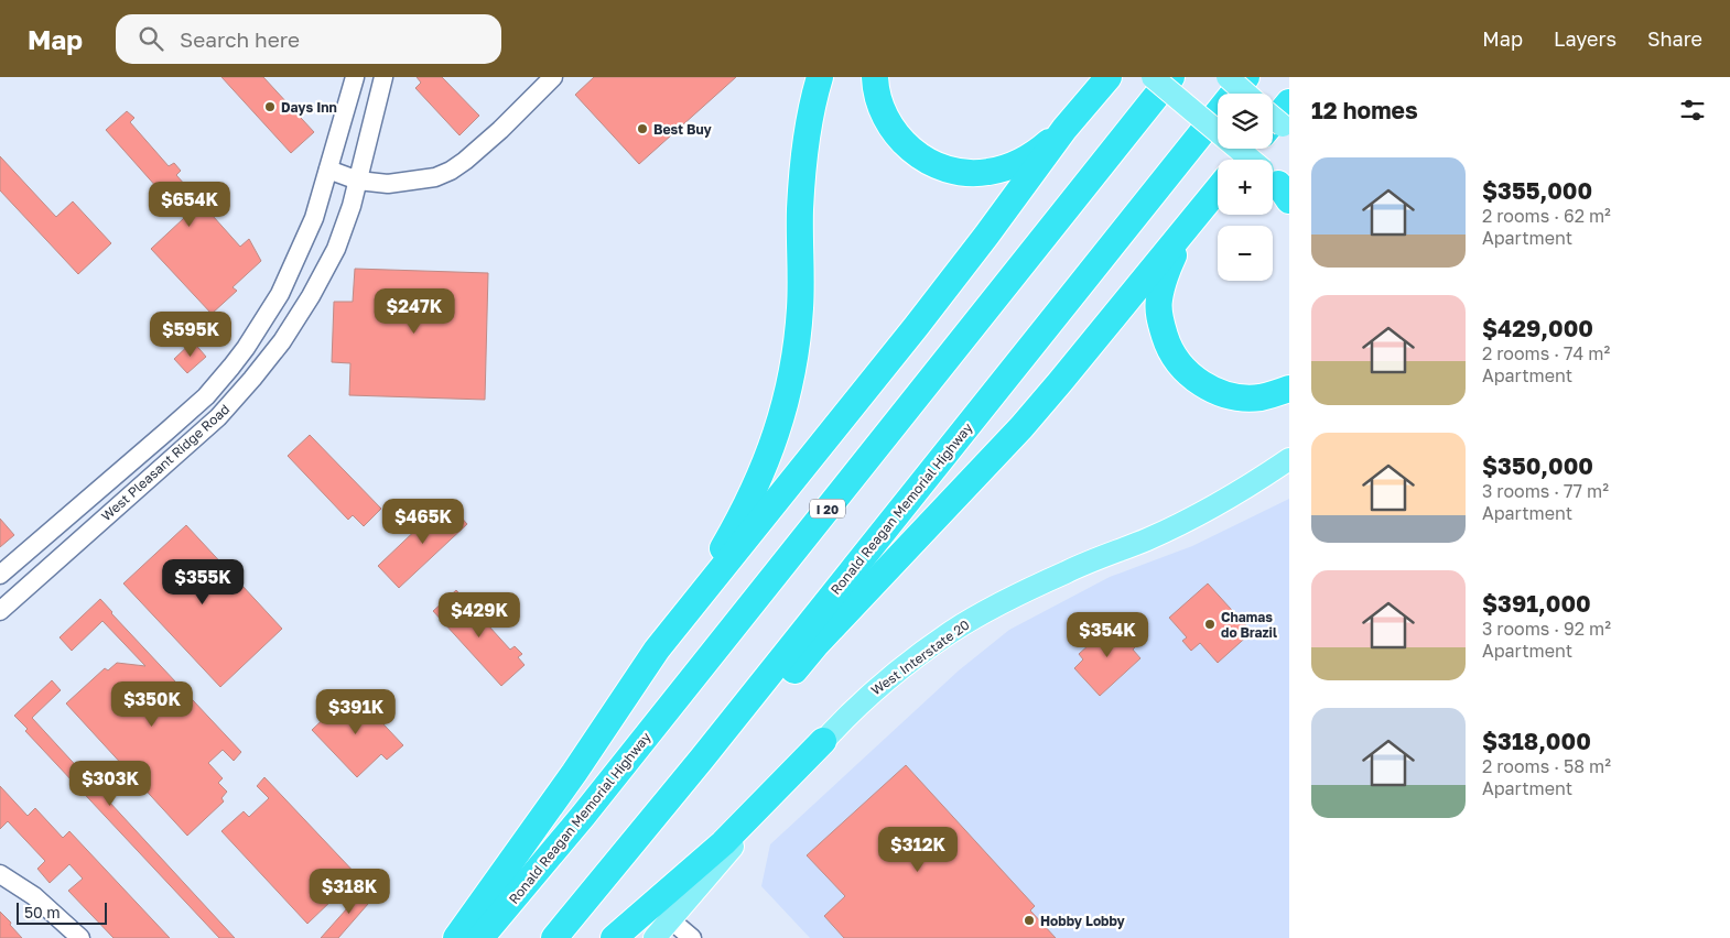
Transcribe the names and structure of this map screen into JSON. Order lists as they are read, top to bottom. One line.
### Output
{"streets":{"highway":["I 20","Ronald Reagan Memorial Highway"],"main road":["West Interstate 20"],"street":["West Pleasant Ridge Road"]},"places":["Days Inn","Best Buy","Chamas do Brazil","Hobby Lobby"],"scale_bar":"50 m","page":{"header":"Map","search":"Search here","nav":["Map","Layers","Share"],"heading":"12 homes","map_buttons":["+","−"],"list":[{"name":"$355,000","note":"2 rooms · 62 m² · Apartment"},{"name":"$429,000","note":"2 rooms · 74 m² · Apartment"},{"name":"$350,000","note":"3 rooms · 77 m² · Apartment"},{"name":"$391,000","note":"3 rooms · 92 m² · Apartment"},{"name":"$318,000","note":"2 rooms · 58 m² · Apartment"}],"price":["$654K","$247K","$595K","$465K","$355K","$429K","$354K","$350K","$391K","$303K","$312K","$318K"],"scale":"50 m"}}
